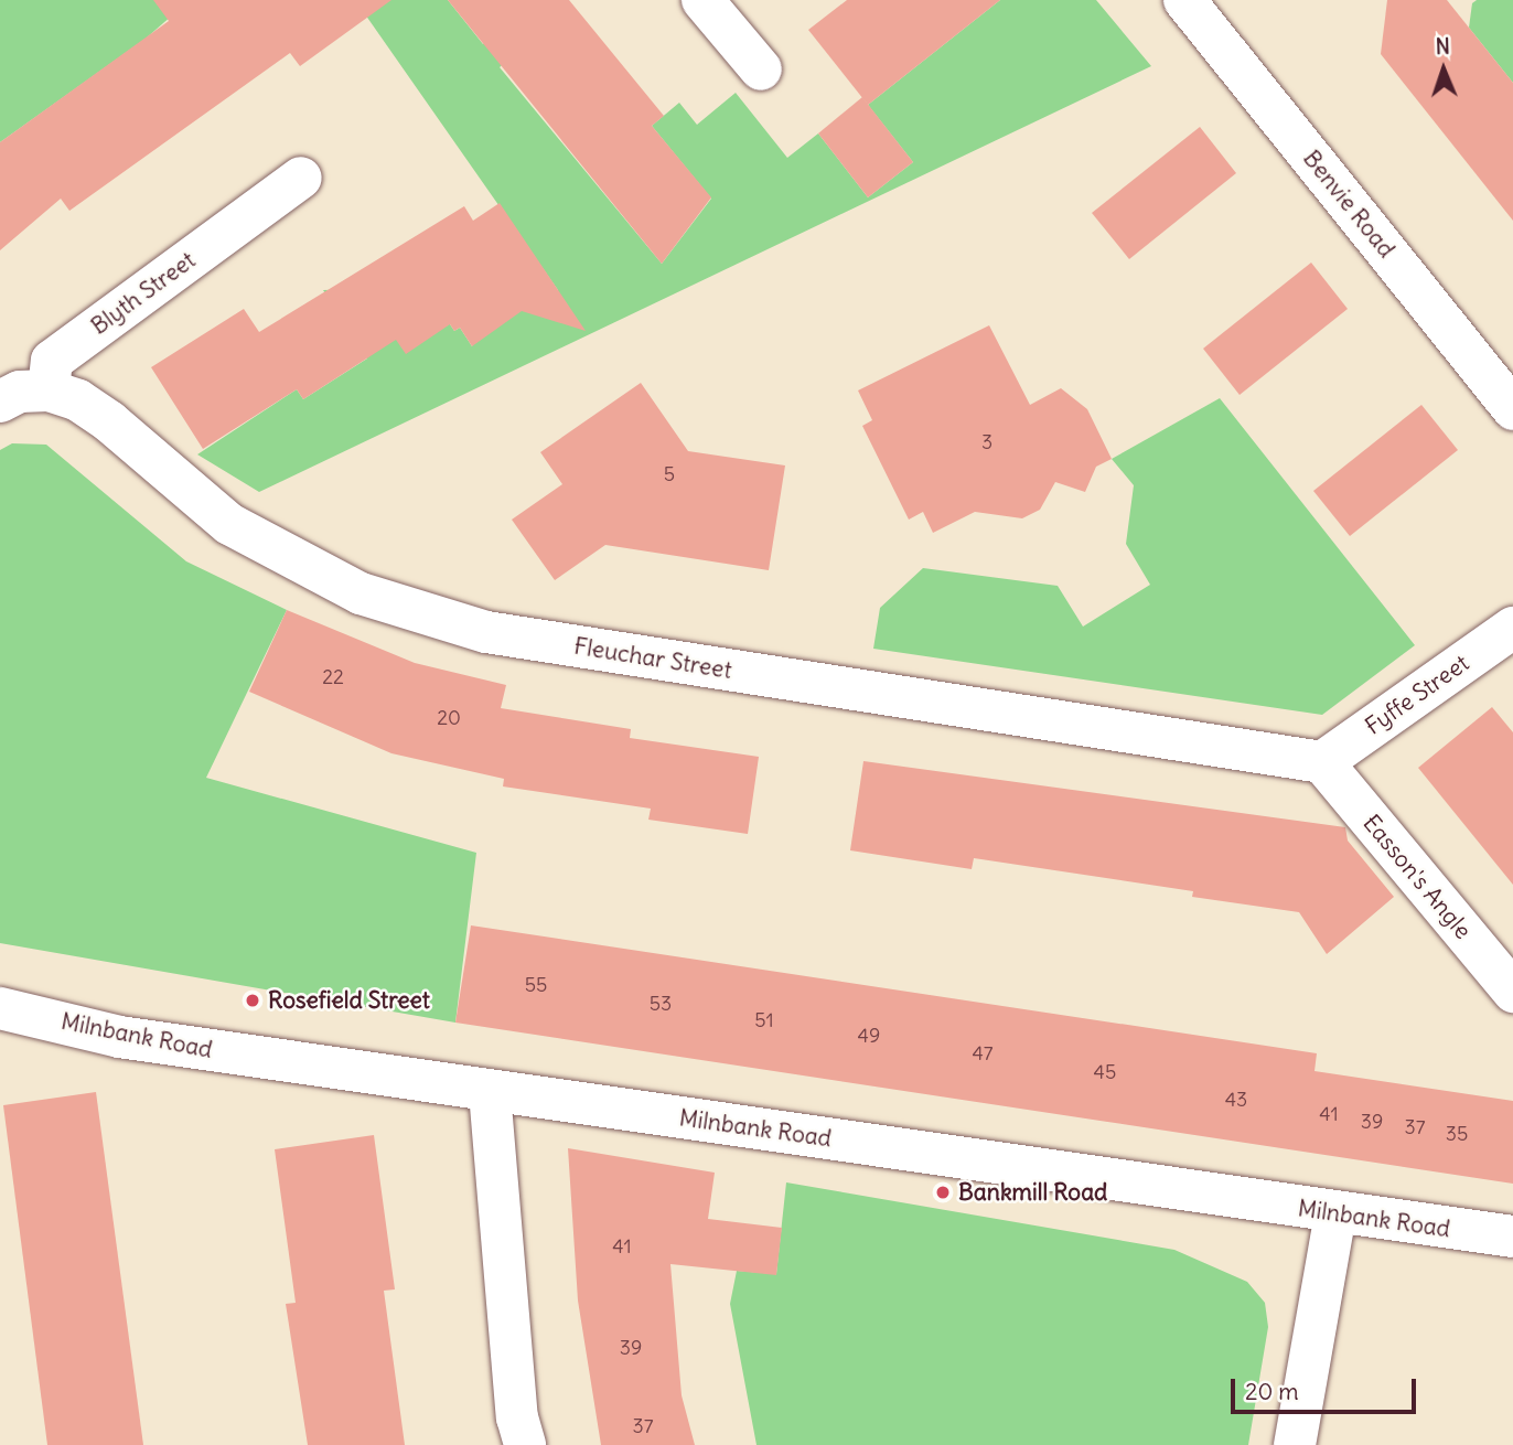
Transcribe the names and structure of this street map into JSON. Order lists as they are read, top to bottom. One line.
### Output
{"streets":{"street":["Benvie Road","Blyth Street","Fleuchar Street","Fyffe Street","Easson's Angle","Milnbank Road"]},"crossings":[["Blyth Street","Fleuchar Street"],["Fleuchar Street","Fyffe Street"],["Fleuchar Street","Easson's Angle"],["Fyffe Street","Easson's Angle"]],"places":["Rosefield Street","Bankmill Road"],"house_numbers":["3","5","22","20","55","53","51","49","47","45","43","41","39","37","35","41","39","37"],"scale_bar":"20 m","north":"top"}
